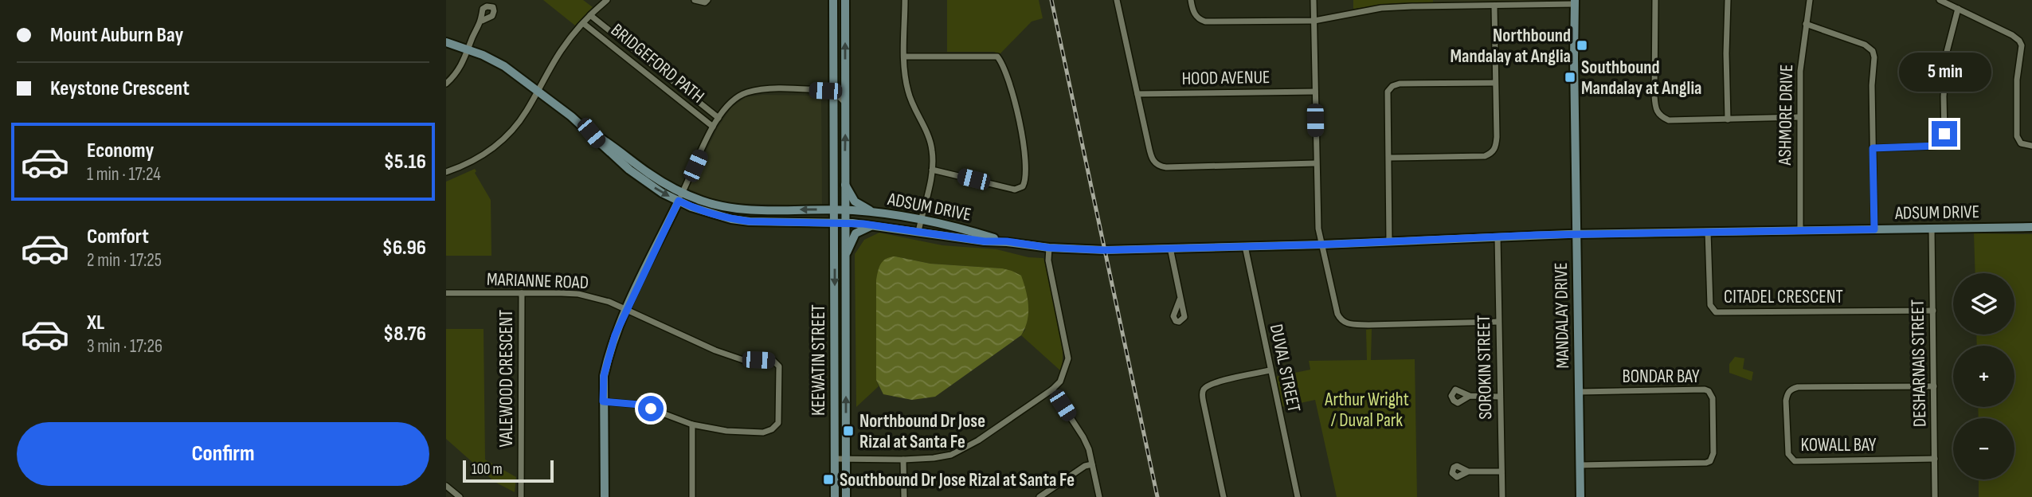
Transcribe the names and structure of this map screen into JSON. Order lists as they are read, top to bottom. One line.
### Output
{"streets":{"street":["BRIDGEFORD PATH","HOOD AVENUE","ASHMORE DRIVE","ADSUM DRIVE","MARIANNE ROAD","CITADEL CRESCENT","MANDALAY DRIVE","KEEWATIN STREET","DESHARNAIS STREET","SOROKIN STREET","DUVAL STREET","BONDAR BAY","VALEWOOD CRESCENT","KOWALL BAY"]},"crossings":[["ASHMORE DRIVE","ADSUM DRIVE"],["ADSUM DRIVE","CITADEL CRESCENT"],["ADSUM DRIVE","MANDALAY DRIVE"],["ADSUM DRIVE","KEEWATIN STREET"],["ADSUM DRIVE","DESHARNAIS STREET"],["ADSUM DRIVE","SOROKIN STREET"],["ADSUM DRIVE","DUVAL STREET"],["MARIANNE ROAD","VALEWOOD CRESCENT"],["CITADEL CRESCENT","DESHARNAIS STREET"],["MANDALAY DRIVE","BONDAR BAY"],["DESHARNAIS STREET","KOWALL BAY"]],"parks":["Arthur Wright / Duval Park"],"places":{"transit":["Northbound Mandalay at Anglia","Southbound Mandalay at Anglia","Northbound Dr Jose Rizal at Santa Fe","Southbound Dr Jose Rizal at Santa Fe"]},"scale_bar":"100 m","page":{"banner":["Mount Auburn Bay","Keystone Crescent"],"bubble":"5 min","list":[{"name":"Economy","note":"1 min · 17:24","value":"$5.16"},{"name":"Comfort","note":"2 min · 17:25","value":"$6.96"},{"name":"XL","note":"3 min · 17:26","value":"$8.76"}],"map_buttons":["+","−"],"buttons":"Confirm","scale":"100 m"}}
